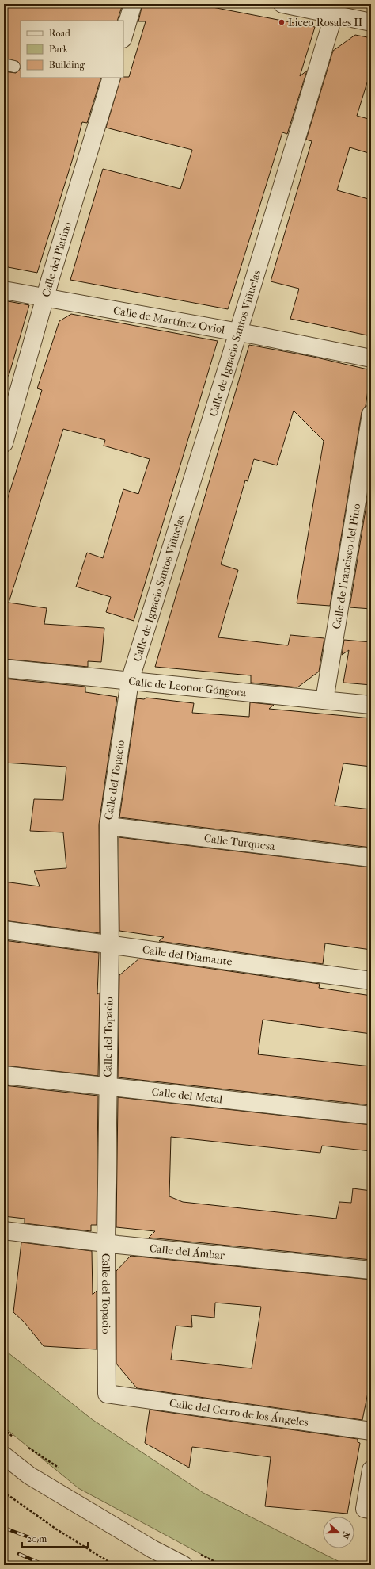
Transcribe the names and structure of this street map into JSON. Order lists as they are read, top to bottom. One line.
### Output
{"streets":{"street":["Calle del Platino","Calle de Martínez Oviol","Calle de Ignacio Santos Viñuelas","Calle de Francisco del Pino","Calle de Leonor Góngora","Calle del Topacio","Calle Turquesa","Calle del Diamante","Calle del Metal","Calle del Ámbar","Calle del Cerro de los Ángeles"]},"crossings":[["Calle del Platino","Calle de Martínez Oviol"],["Calle de Martínez Oviol","Calle de Ignacio Santos Viñuelas"],["Calle de Ignacio Santos Viñuelas","Calle de Leonor Góngora"],["Calle de Ignacio Santos Viñuelas","Calle del Topacio"],["Calle de Francisco del Pino","Calle de Leonor Góngora"],["Calle de Leonor Góngora","Calle del Topacio"],["Calle del Topacio","Calle Turquesa"],["Calle del Topacio","Calle del Diamante"],["Calle del Topacio","Calle del Metal"],["Calle del Topacio","Calle del Ámbar"],["Calle del Topacio","Calle del Cerro de los Ángeles"]],"places":["Liceo Rosales II"],"legend":["Road","Park","Building"],"scale_bar":"20 m","north":"right"}
